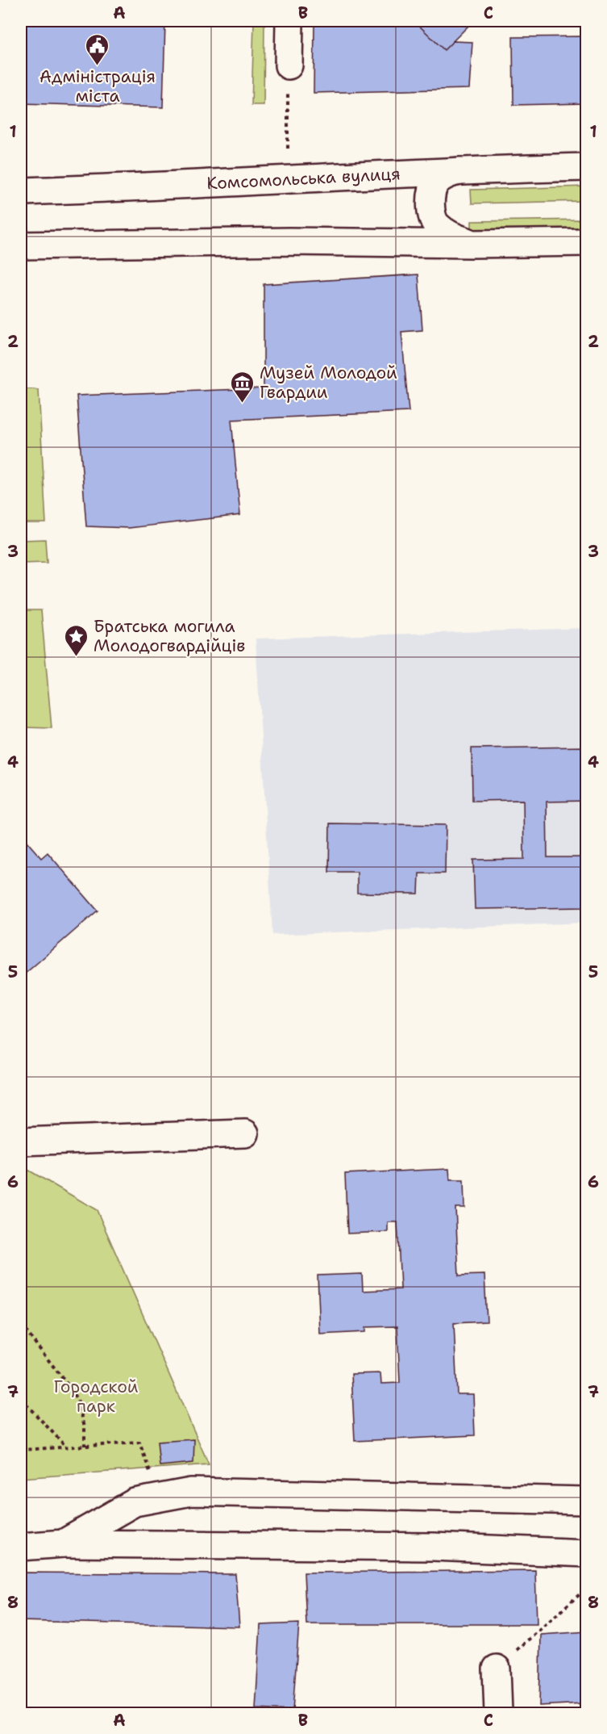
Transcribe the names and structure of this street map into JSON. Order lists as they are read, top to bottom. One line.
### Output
{"streets":{"street":["Комсомольська вулиця"]},"parks":["Городской парк"],"places":{"public building":["Адміністрація міста"],"museum":["Музей Молодой Гвардии"],"place":["Братська могила Молодогвардійців"]},"grid":{"columns":["A","B","C"],"rows":["1","2","3","4","5","6","7","8"]}}
